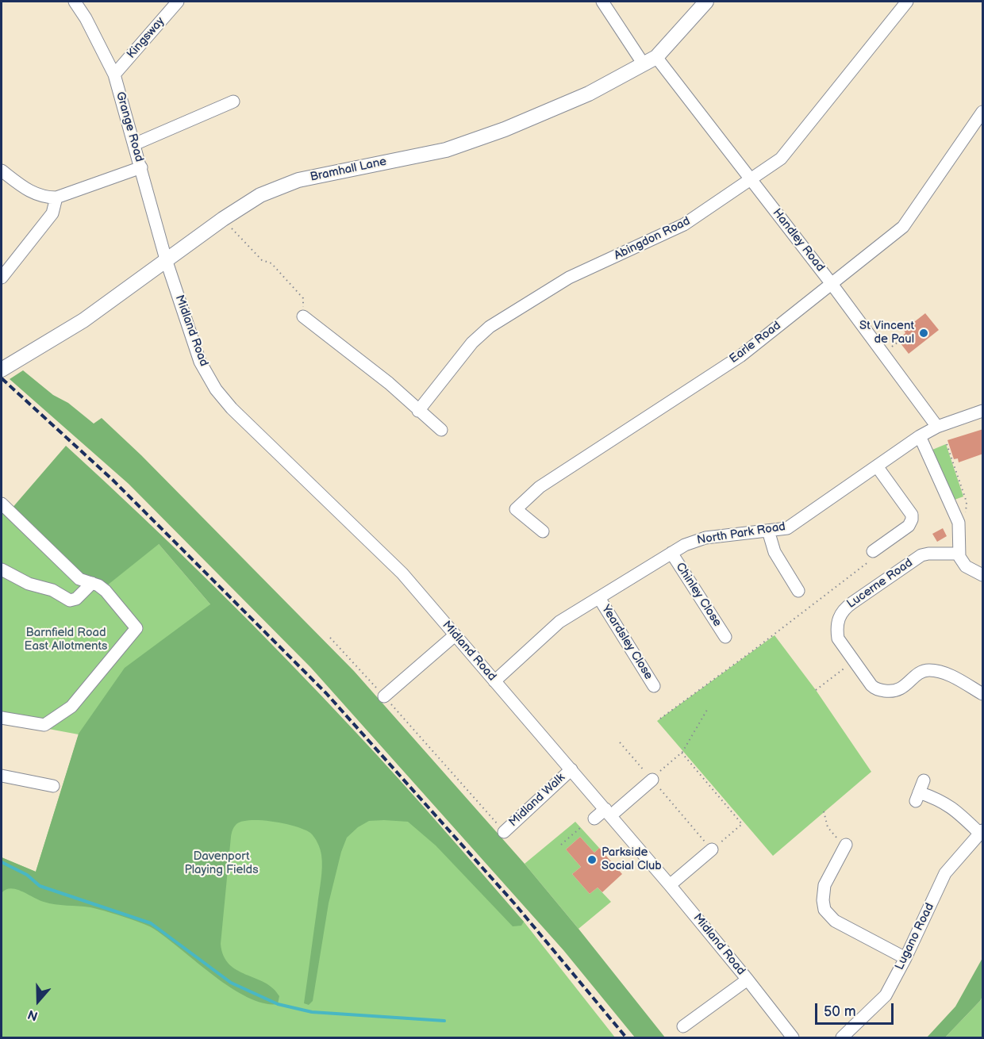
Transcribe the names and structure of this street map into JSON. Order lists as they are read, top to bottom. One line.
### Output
{"streets":{"main road":["Bramhall Lane"],"street":["Kingsway","Grange Road","Abingdon Road","Handley Road","Midland Road","Earle Road","North Park Road","Lucerne Road","Chinley Close","Yeardsley Close","Midland Walk","Lugano Road"]},"crossings":[["Kingsway","Grange Road"],["Grange Road","Bramhall Lane"],["Grange Road","Midland Road"],["Bramhall Lane","Handley Road"],["Bramhall Lane","Midland Road"],["Abingdon Road","Handley Road"],["Handley Road","Earle Road"],["Handley Road","North Park Road"],["Midland Road","North Park Road"],["Midland Road","Midland Walk"],["North Park Road","Chinley Close"],["North Park Road","Yeardsley Close"]],"parks":["Barnfield Road East Allotments","Davenport Playing Fields"],"places":["St Vincent de Paul","Parkside Social Club"],"scale_bar":"50 m","north":"bottom"}
